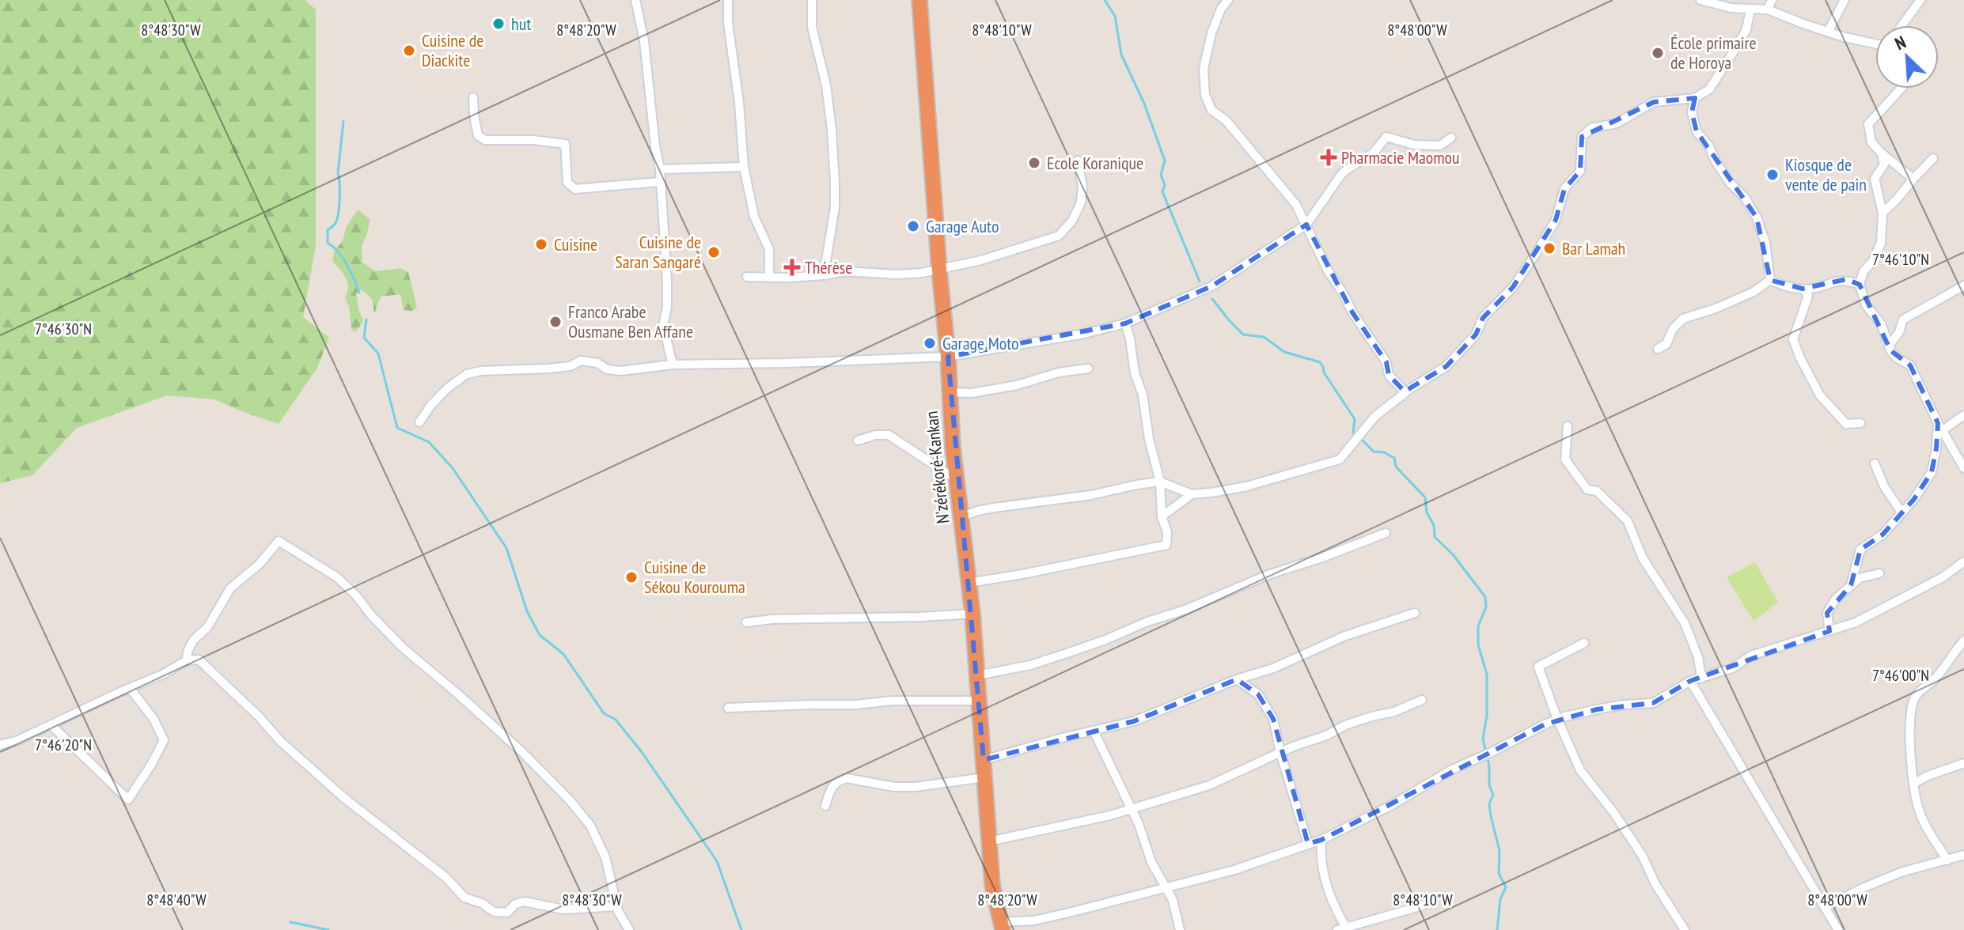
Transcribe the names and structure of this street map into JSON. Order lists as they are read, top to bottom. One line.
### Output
{"streets":{"highway":["N'zérékoré-Kankan"]},"places":{"other":["hut","Cuisine de Diackite","École primaire de Horoya","Ecole Koranique","Kiosque de vente de pain","Garage Auto","Cuisine","Bar Lamah","Cuisine de Saran Sangaré","Franco Arabe Ousmane Ben Affane","Garage Moto","Cuisine de Sékou Kourouma"],"health":["Pharmacie Maomou","Thérèse"]},"north":"top left","coordinates":["8°48'30\"W","8°48'20\"W","8°48'10\"W","8°48'00\"W","7°46'10\"N","7°46'30\"N","7°46'00\"N","7°46'20\"N","8°48'40\"W"]}
